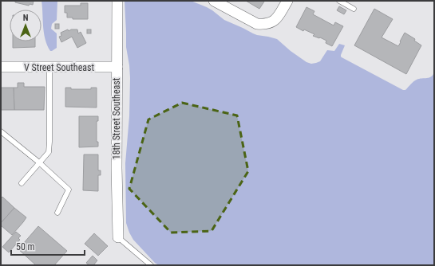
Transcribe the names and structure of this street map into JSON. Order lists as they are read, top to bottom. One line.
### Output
{"streets":{"street":["V Street Southeast","18th Street Southeast"]},"crossings":[["V Street Southeast","18th Street Southeast"]],"scale_bar":"50 m","north":"top"}
